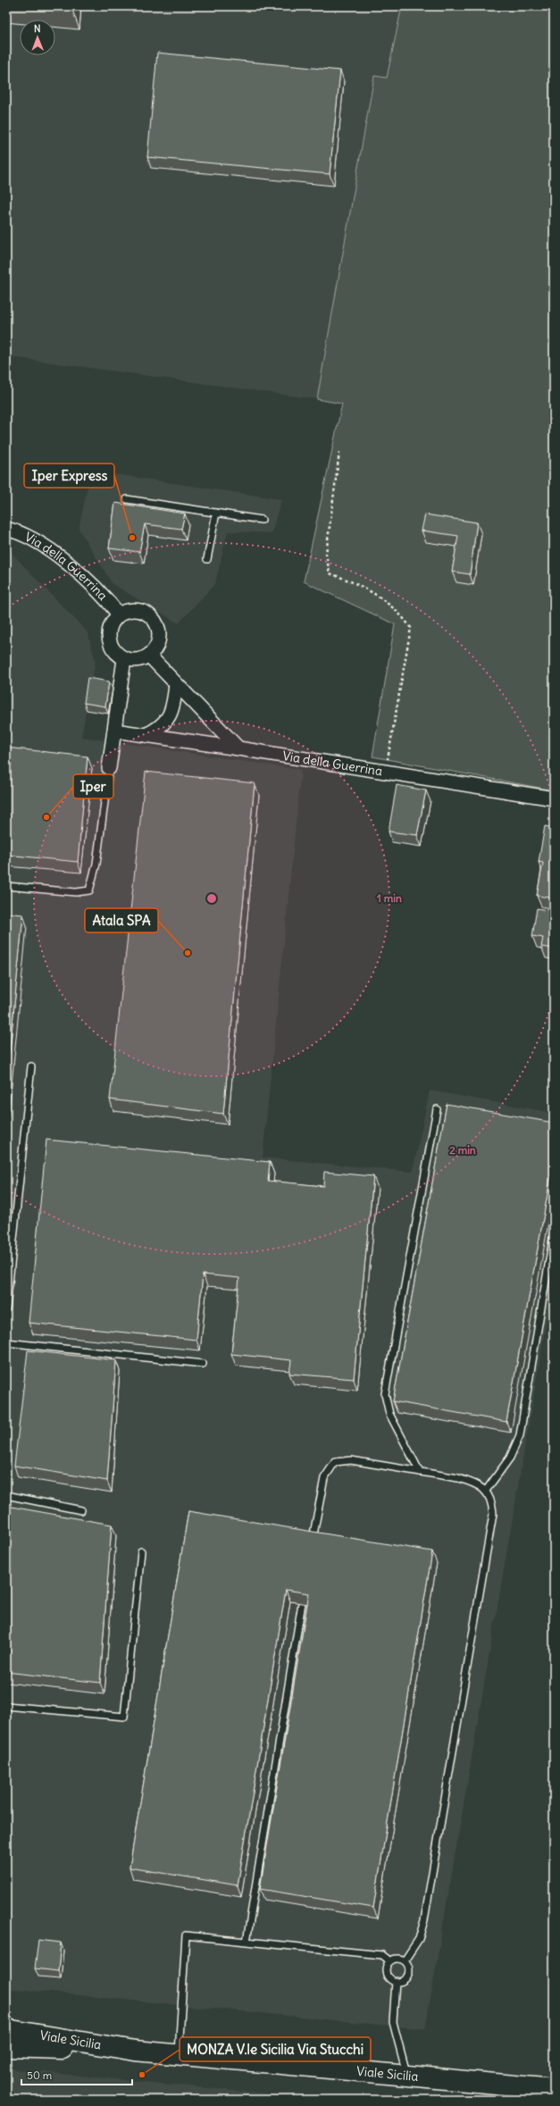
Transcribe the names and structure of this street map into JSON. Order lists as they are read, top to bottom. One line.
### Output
{"streets":{"main road":["Viale Sicilia"],"street":["Via della Guerrina"]},"places":["Iper Express","Iper","Atala SPA","MONZA V.le Sicilia Via Stucchi"],"scale_bar":"50 m","north":"top","rings":["1 min","2 min"]}
